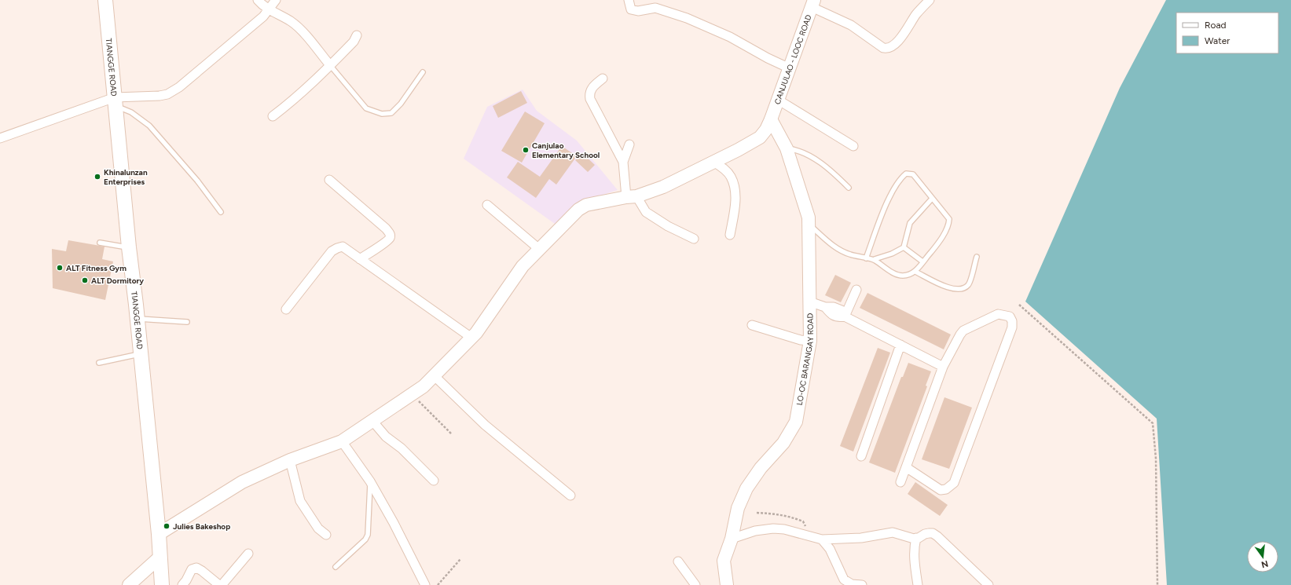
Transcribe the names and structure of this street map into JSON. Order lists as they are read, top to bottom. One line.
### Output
{"streets":{"main road":["TIANGGE ROAD"],"street":["CANJULAO - LOOC ROAD","LO-OC BARANGAY ROAD"]},"crossings":[["CANJULAO - LOOC ROAD","TIANGGE ROAD"],["CANJULAO - LOOC ROAD","LO-OC BARANGAY ROAD"]],"places":["Canjulao Elementary School","Khinalunzan Enterprises","ALT Fitness Gym","ALT Dormitory","Julies Bakeshop"],"legend":["Road","Water"],"north":"bottom"}
